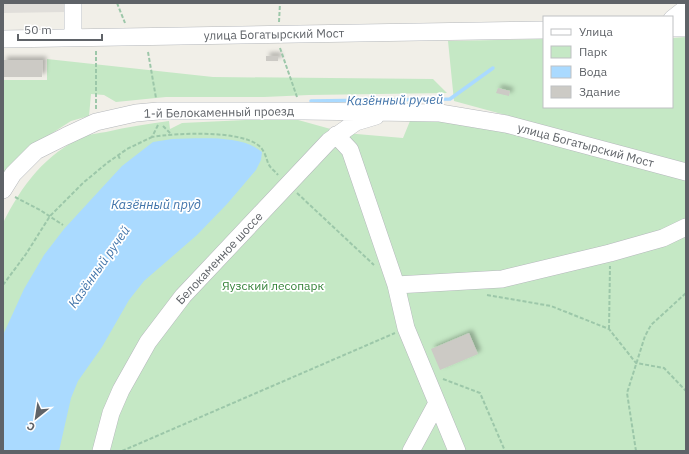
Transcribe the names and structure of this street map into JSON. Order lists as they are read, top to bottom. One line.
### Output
{"streets":{"street":["улица Богатырский Мост","1-й Белокаменный проезд","Белокаменное шоссе"]},"crossings":[["улица Богатырский Мост","1-й Белокаменный проезд"],["улица Богатырский Мост","Белокаменное шоссе"],["1-й Белокаменный проезд","Белокаменное шоссе"]],"water":["Казённый ручей","Казённый пруд"],"parks":["Яузский лесопарк"],"legend":["Улица","Парк","Вода","Здание"],"scale_bar":"50 m","north":"bottom left"}
